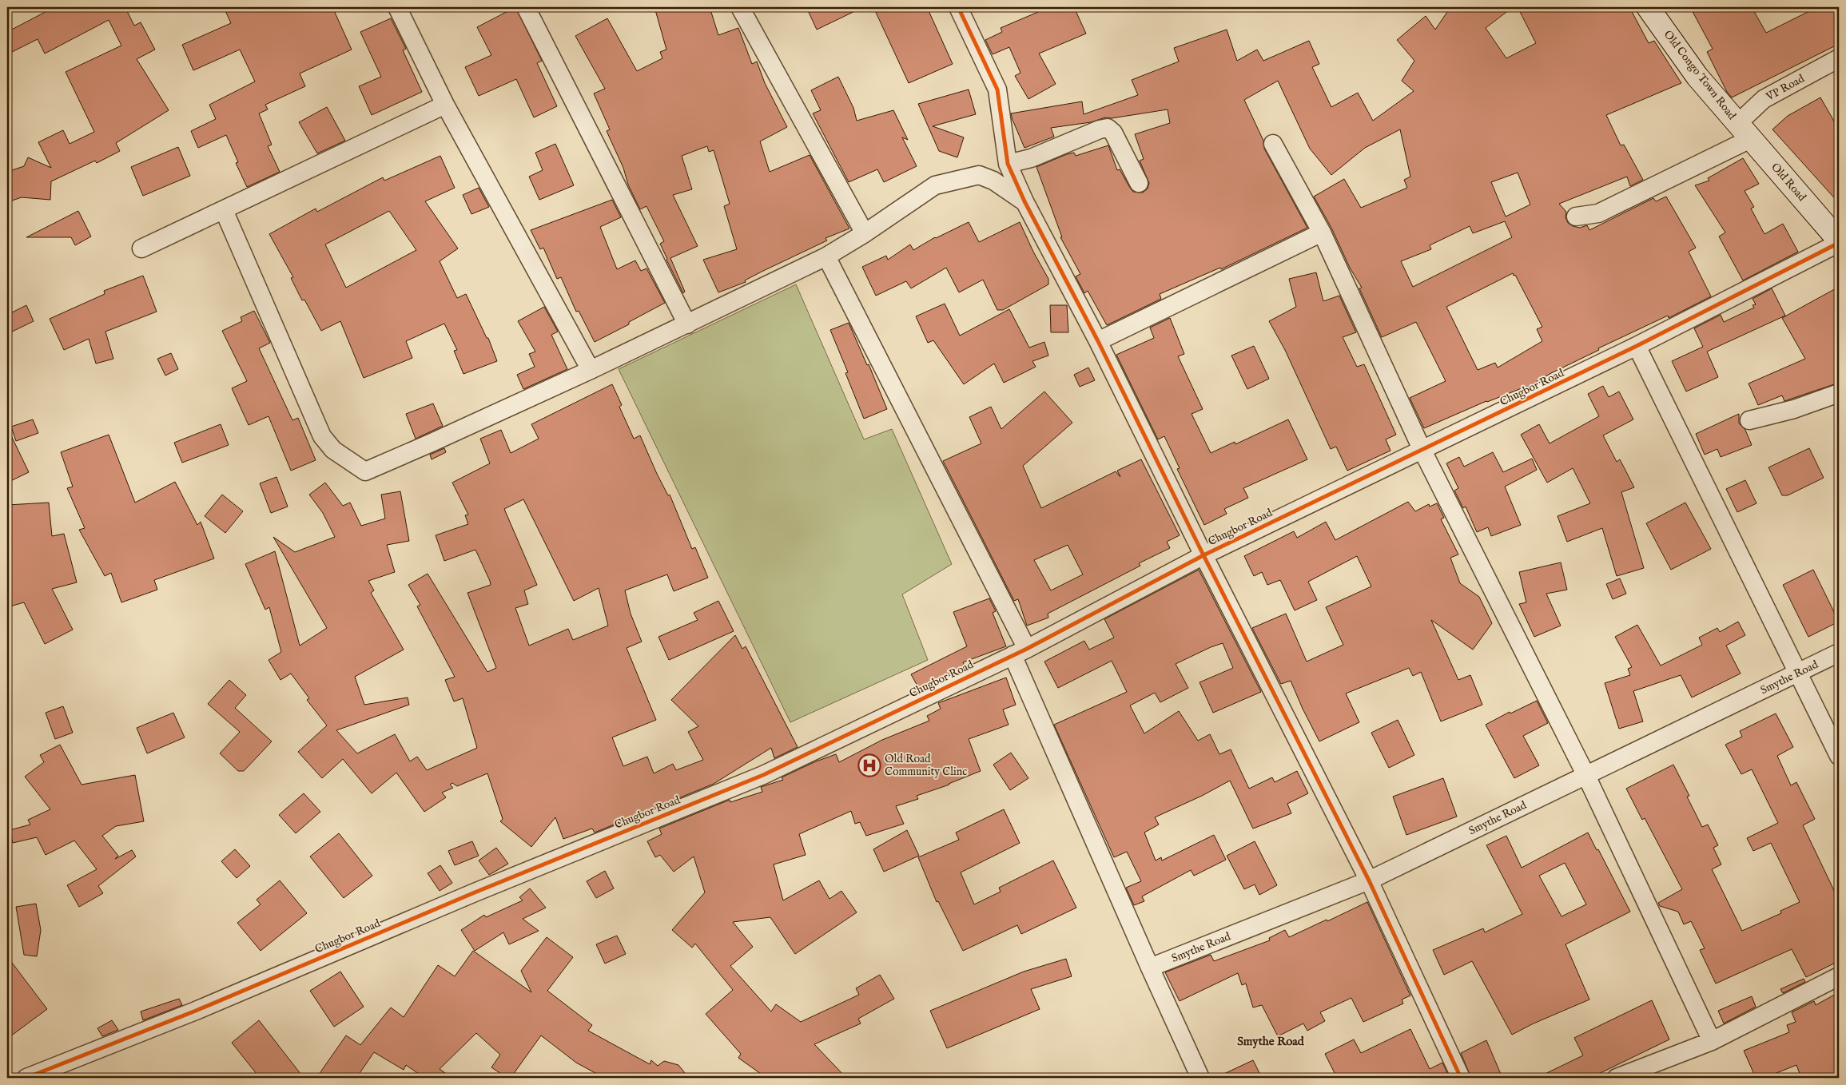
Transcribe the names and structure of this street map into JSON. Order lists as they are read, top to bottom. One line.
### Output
{"streets":{"street":["Old Congo Town Road","VP Road","Old Road","Chugbor Road","Smythe Road"]},"crossings":[["Old Congo Town Road","VP Road"],["Old Congo Town Road","Old Road"],["VP Road","Old Road"],["Old Road","Chugbor Road"]],"districts":["Smythe Road"],"places":{"hospital":["Old Road Community Clinc"]}}
